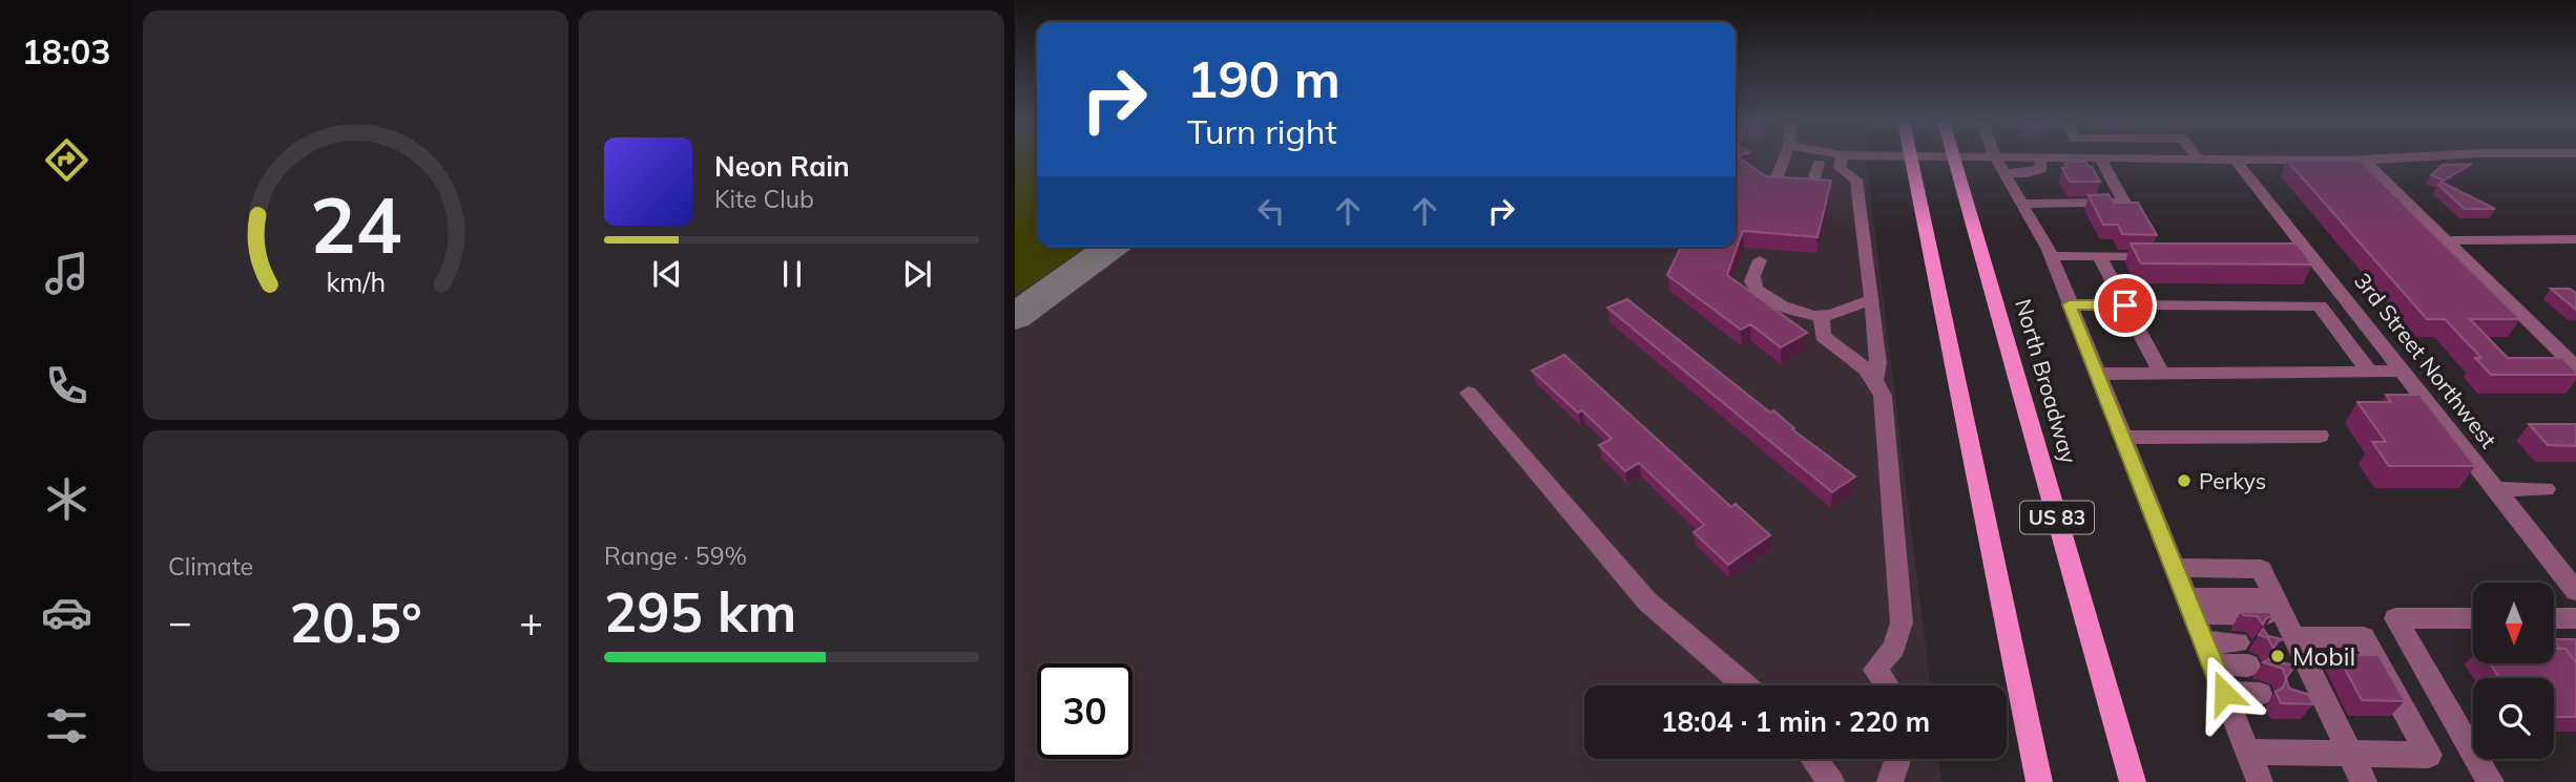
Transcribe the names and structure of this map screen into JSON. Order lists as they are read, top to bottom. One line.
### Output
{"streets":{"main road":["North Broadway","US 83"],"street":["3rd Street Northwest"]},"places":["Perkys","Mobil"],"north":"bottom","page":{"tabs":"18:03","turn":["190 m","Turn right"],"song":["Neon Rain","Kite Club"],"tile":["Climate",["Range · 59%","295 km"]],"heat":["−","20.5°","+"],"limit":"30","trip":"18:04 · 1 min · 220 m","gauge":["24","km/h"]}}
